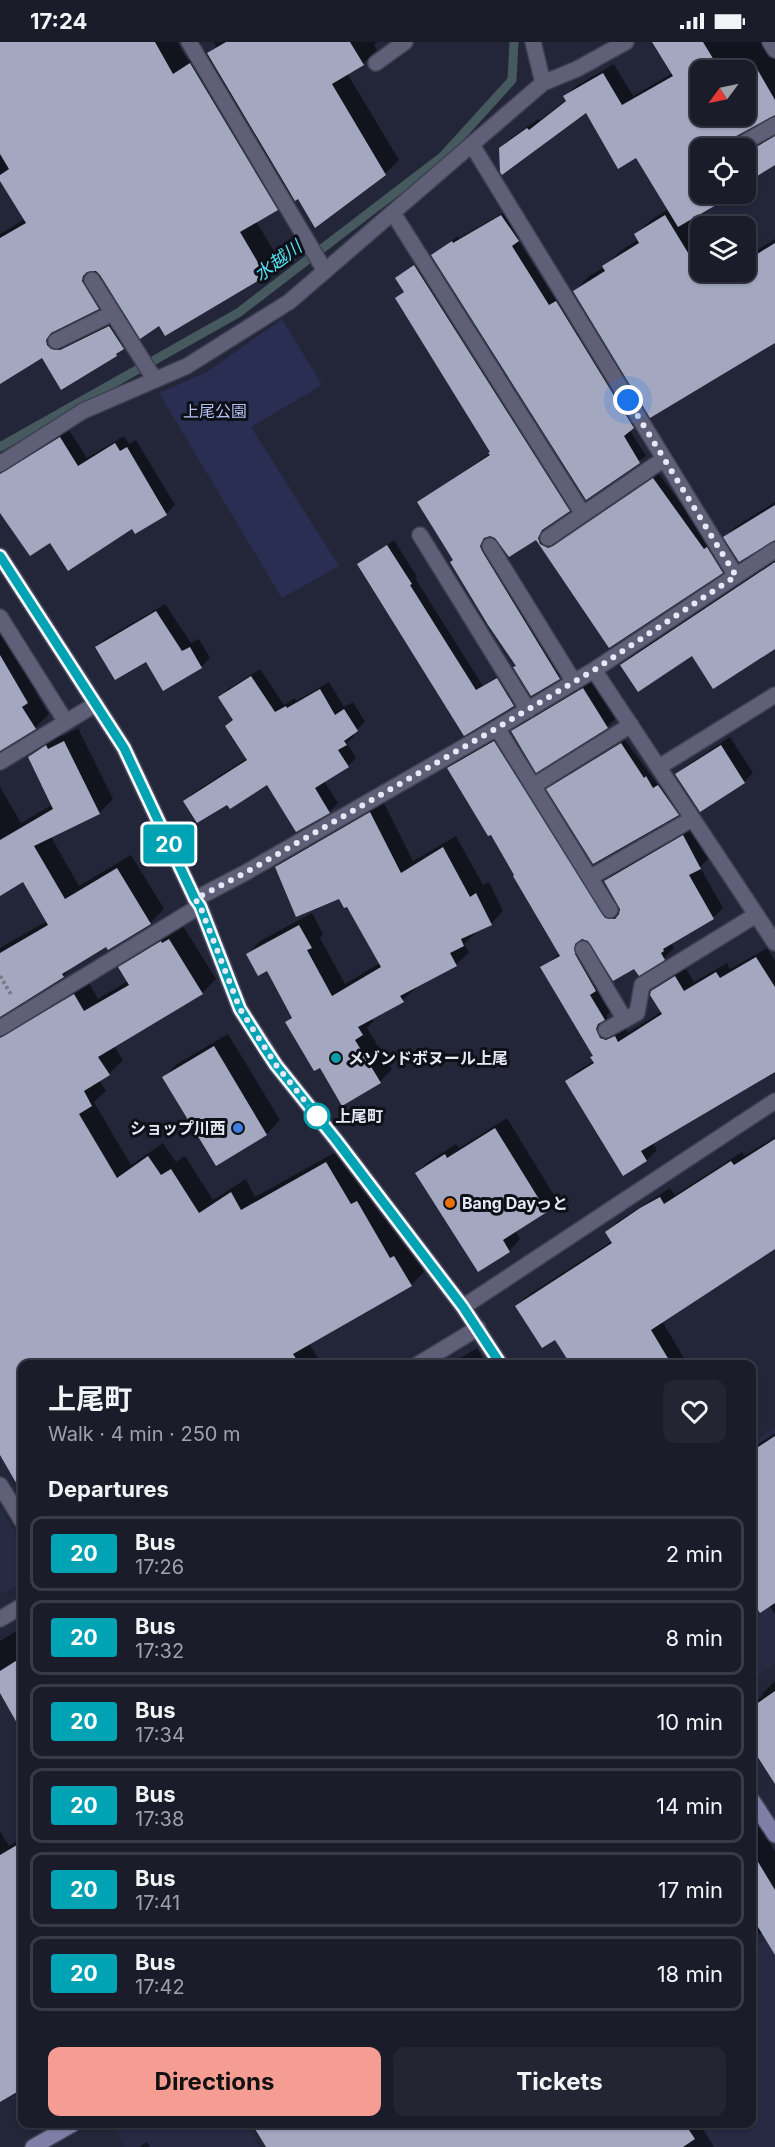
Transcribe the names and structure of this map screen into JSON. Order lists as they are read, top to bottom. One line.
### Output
{"water":["水越川"],"parks":["上尾公園"],"places":["メゾンドボヌール上尾","上尾町","ショップ川西","Bang Dayっと"],"lines":["bus line 20"],"north":"bottom left","page":{"status":"17:24","on_map":"20","heading":[["上尾町","Walk · 4 min · 250 m"],"Departures"],"list":[{"mark":"20","name":"Bus","note":"17:26","value":"2 min"},{"mark":"20","name":"Bus","note":"17:32","value":"8 min"},{"mark":"20","name":"Bus","note":"17:34","value":"10 min"},{"mark":"20","name":"Bus","note":"17:38","value":"14 min"},{"mark":"20","name":"Bus","note":"17:41","value":"17 min"},{"mark":"20","name":"Bus","note":"17:42","value":"18 min"}],"buttons":["Directions","Tickets"]}}
